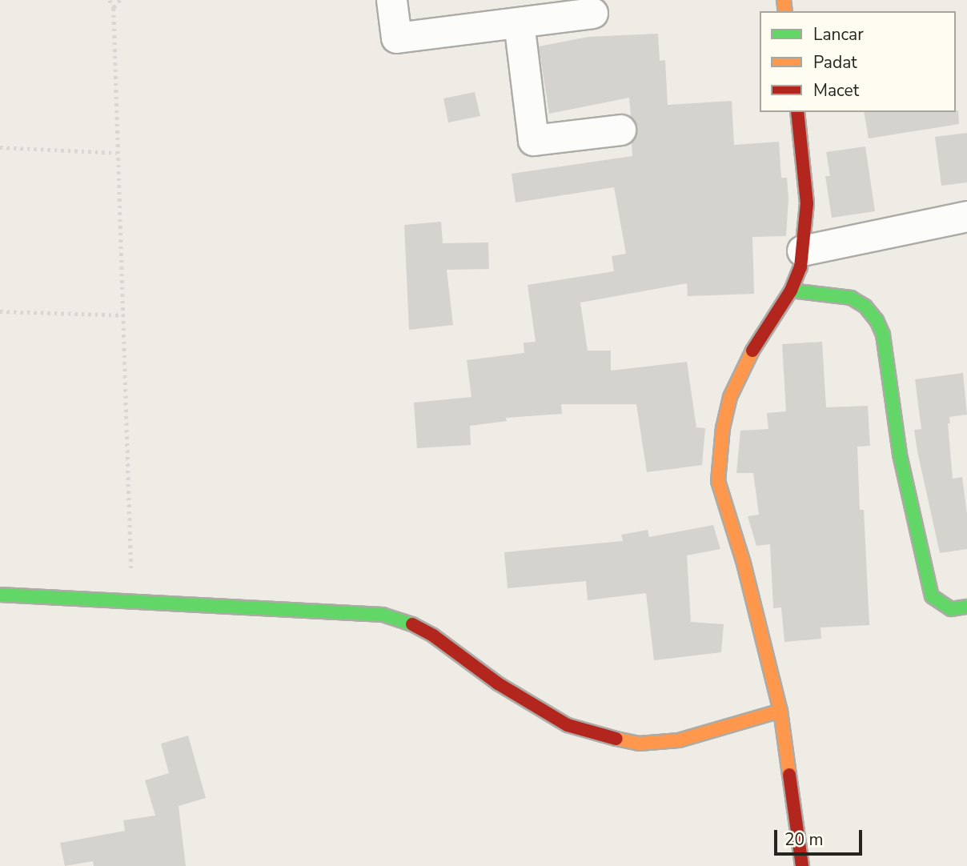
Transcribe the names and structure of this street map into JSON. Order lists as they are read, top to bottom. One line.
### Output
{"legend":["Lancar","Padat","Macet"],"scale_bar":"20 m"}
